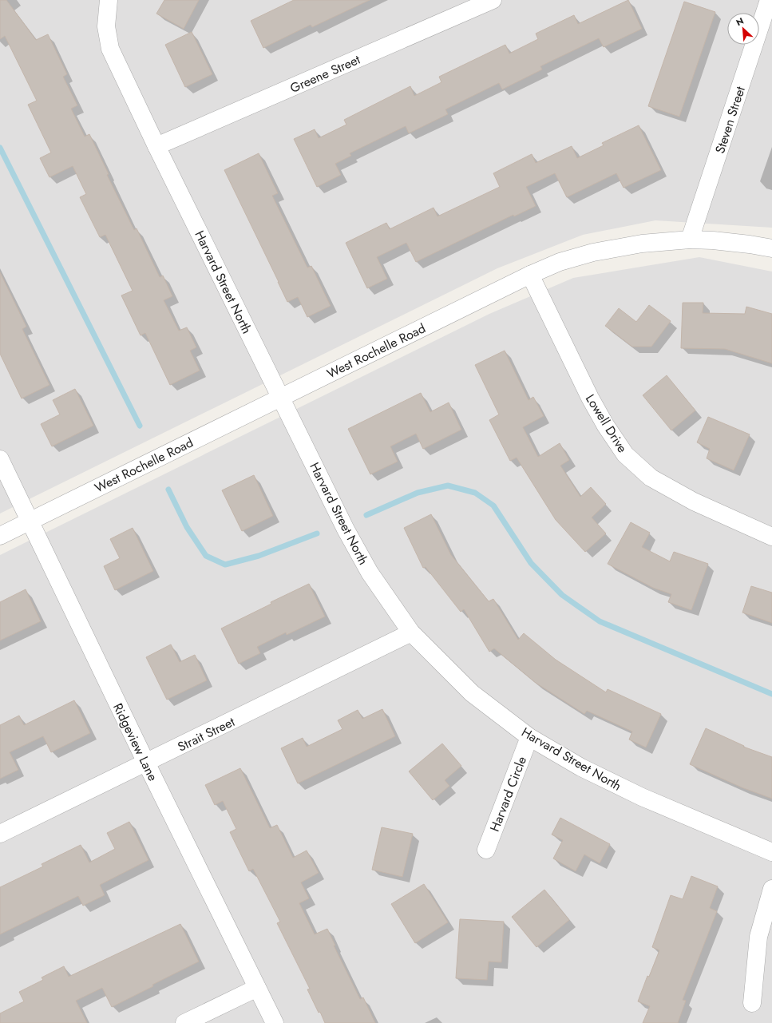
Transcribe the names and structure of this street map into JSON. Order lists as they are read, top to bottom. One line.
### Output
{"streets":{"street":["Greene Street","Steven Street","Harvard Street North","West Rochelle Road","Lowell Drive","Strait Street","Ridgeview Lane","Harvard Circle"]},"crossings":[["Greene Street","Harvard Street North"],["Steven Street","West Rochelle Road"],["Harvard Street North","West Rochelle Road"],["Harvard Street North","Strait Street"],["Harvard Street North","Harvard Circle"],["West Rochelle Road","Lowell Drive"],["West Rochelle Road","Ridgeview Lane"],["Strait Street","Ridgeview Lane"]],"north":"top left"}
